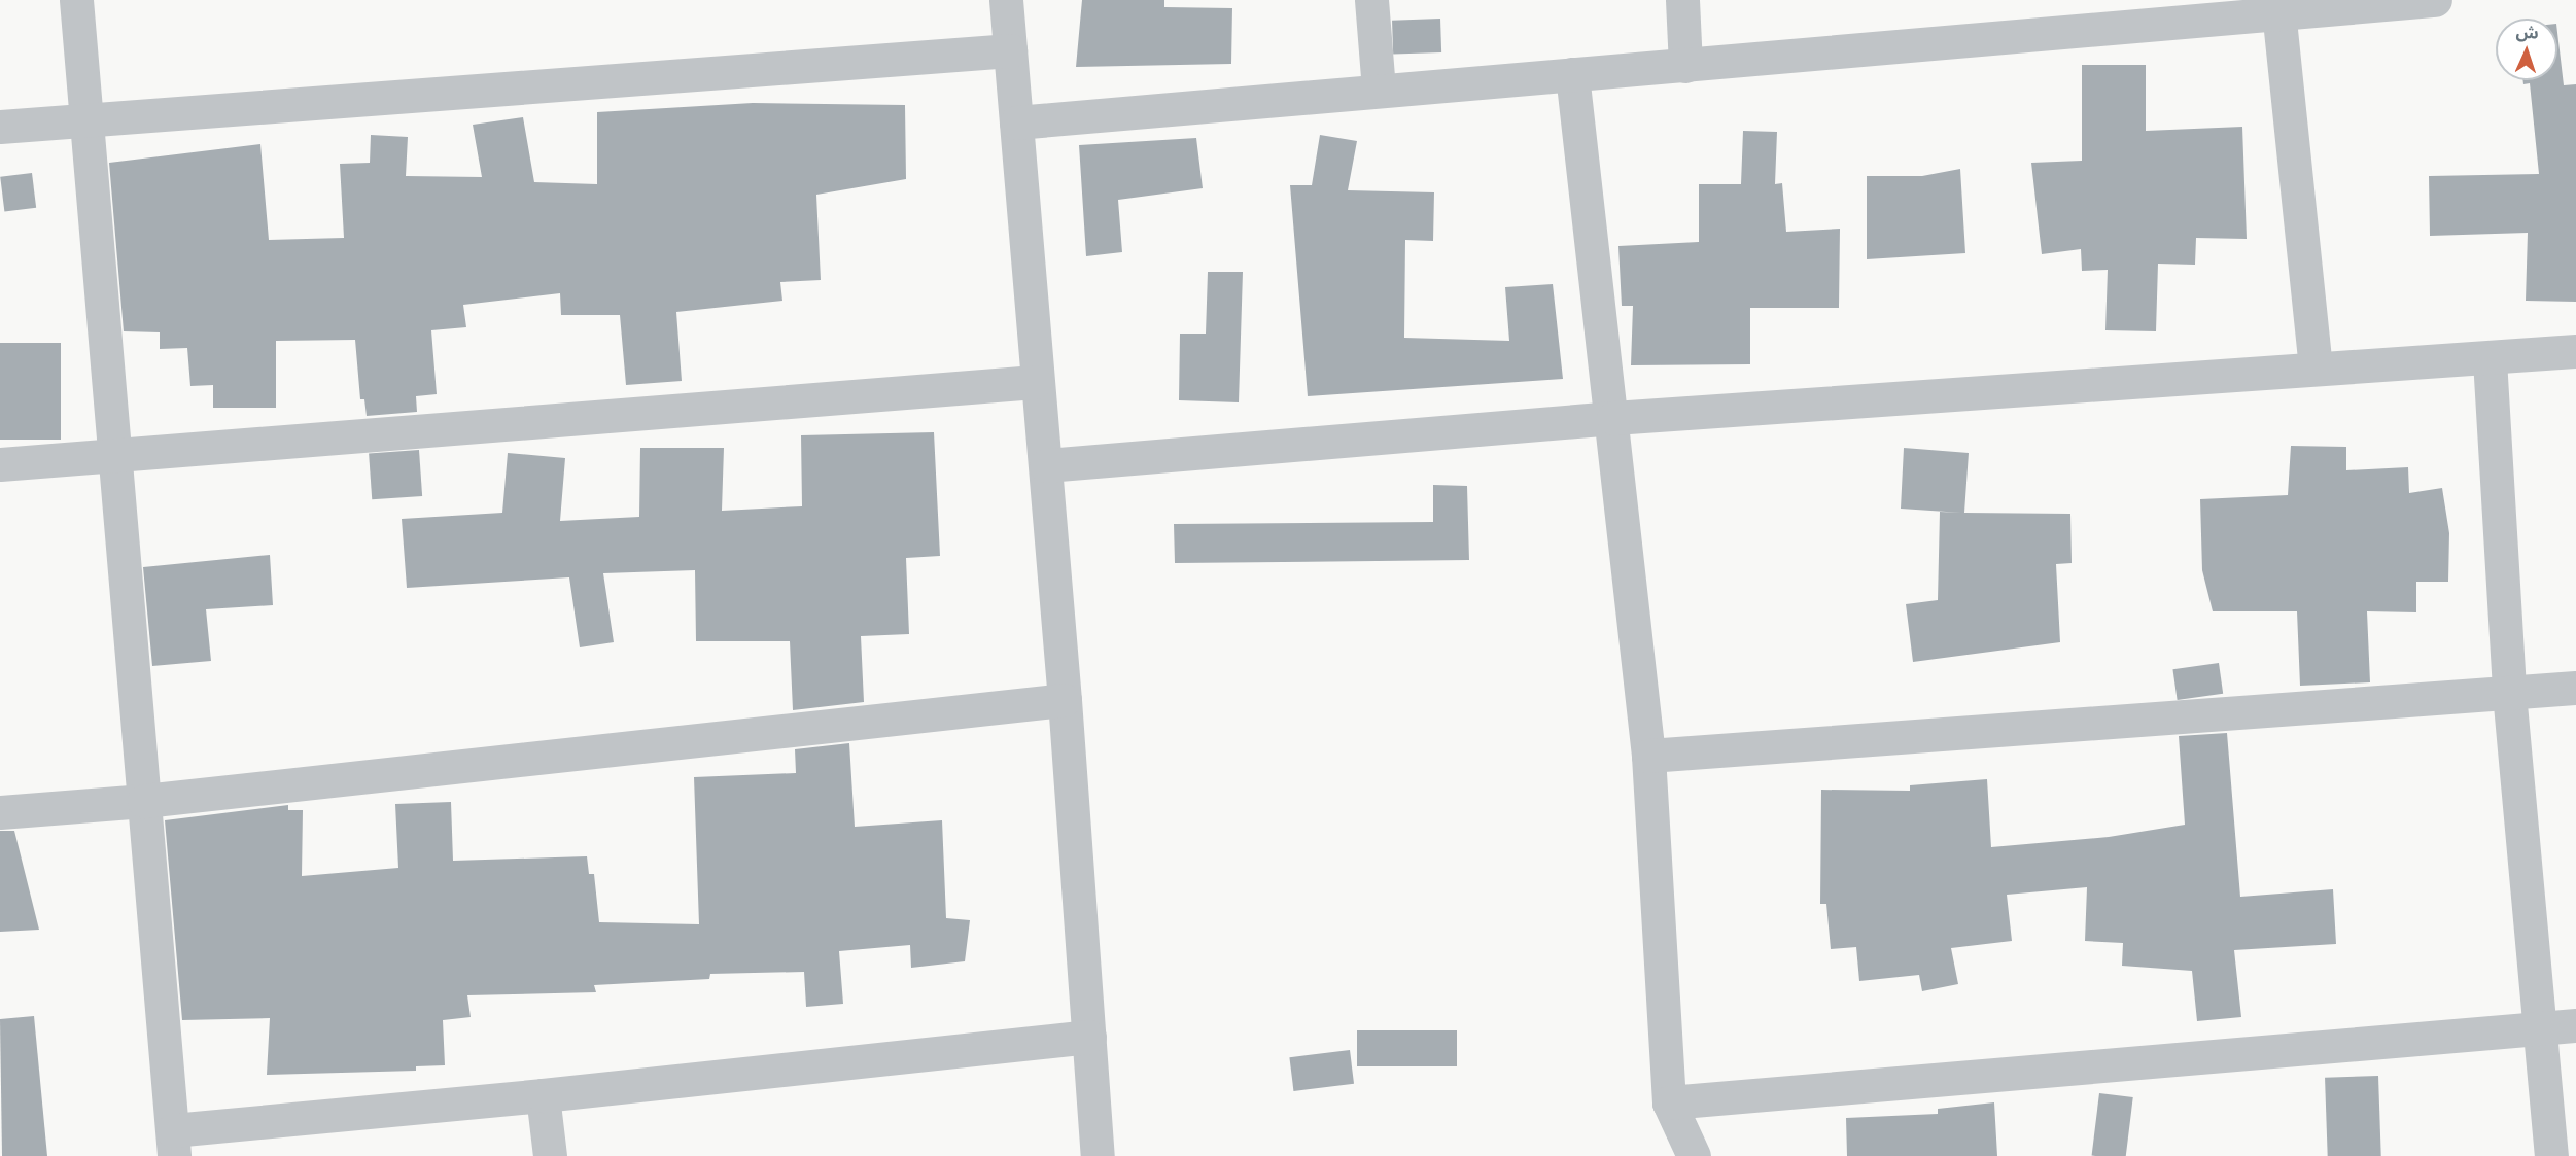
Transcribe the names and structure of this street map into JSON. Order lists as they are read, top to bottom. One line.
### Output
{"north":"top"}
